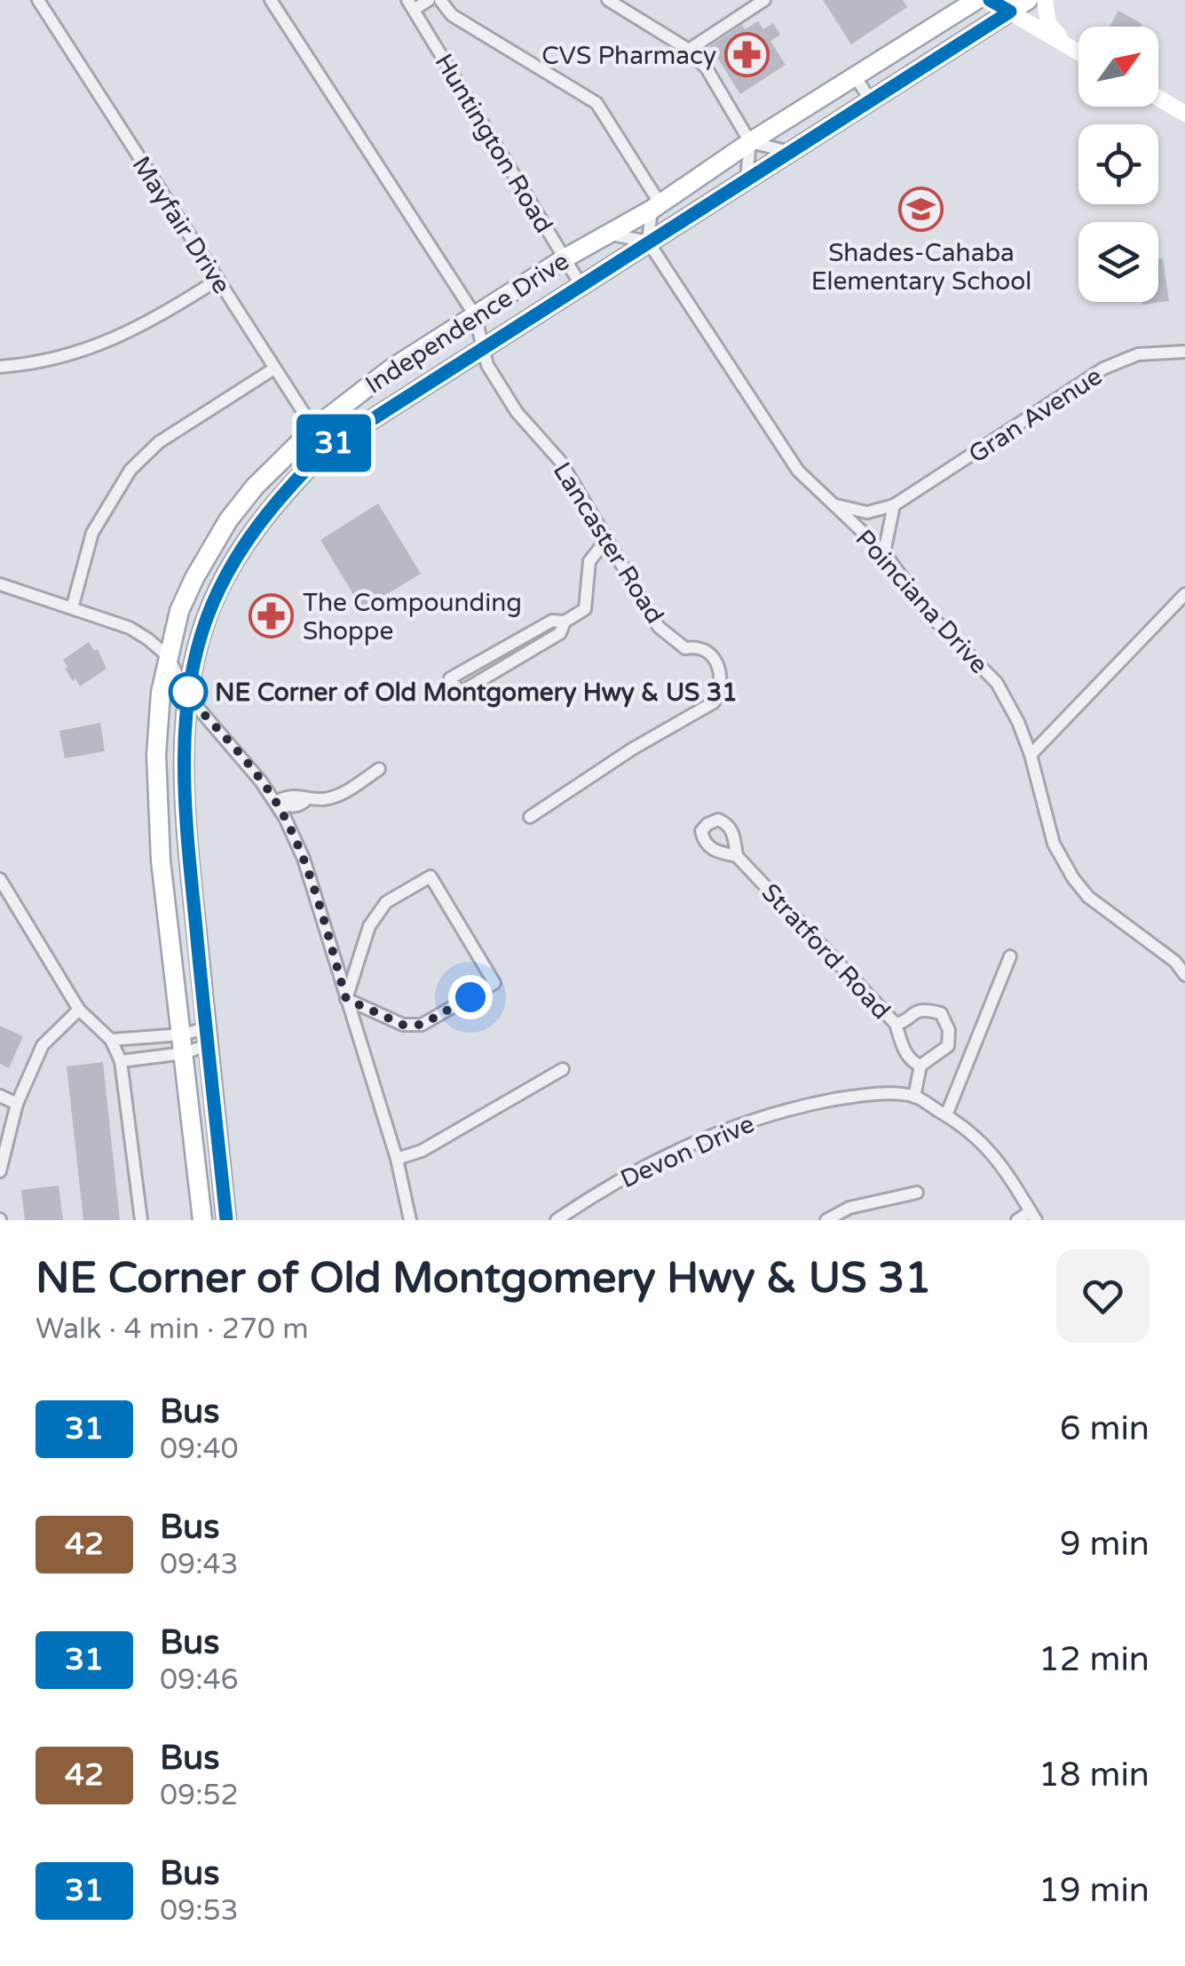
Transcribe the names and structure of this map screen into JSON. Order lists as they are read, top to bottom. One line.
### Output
{"streets":{"main road":["Independence Drive"],"street":["Huntington Road","Mayfair Drive","Gran Avenue","Lancaster Road","Poinciana Drive","Stratford Road","Devon Drive"]},"crossings":[["Huntington Road","Independence Drive"],["Mayfair Drive","Independence Drive"],["Independence Drive","Lancaster Road"],["Independence Drive","Poinciana Drive"],["Gran Avenue","Poinciana Drive"]],"places":{"pharmacy":["CVS Pharmacy","The Compounding Shoppe"],"school or university":["Shades-Cahaba Elementary School"],"other":["NE Corner of Old Montgomery Hwy & US 31"]},"lines":["bus line 31"],"north":"top right","page":{"on_map":"31","heading":["NE Corner of Old Montgomery Hwy & US 31","Walk · 4 min · 270 m"],"list":[{"mark":"31","name":"Bus","note":"09:40","value":"6 min"},{"mark":"42","name":"Bus","note":"09:43","value":"9 min"},{"mark":"31","name":"Bus","note":"09:46","value":"12 min"},{"mark":"42","name":"Bus","note":"09:52","value":"18 min"},{"mark":"31","name":"Bus","note":"09:53","value":"19 min"}]}}
